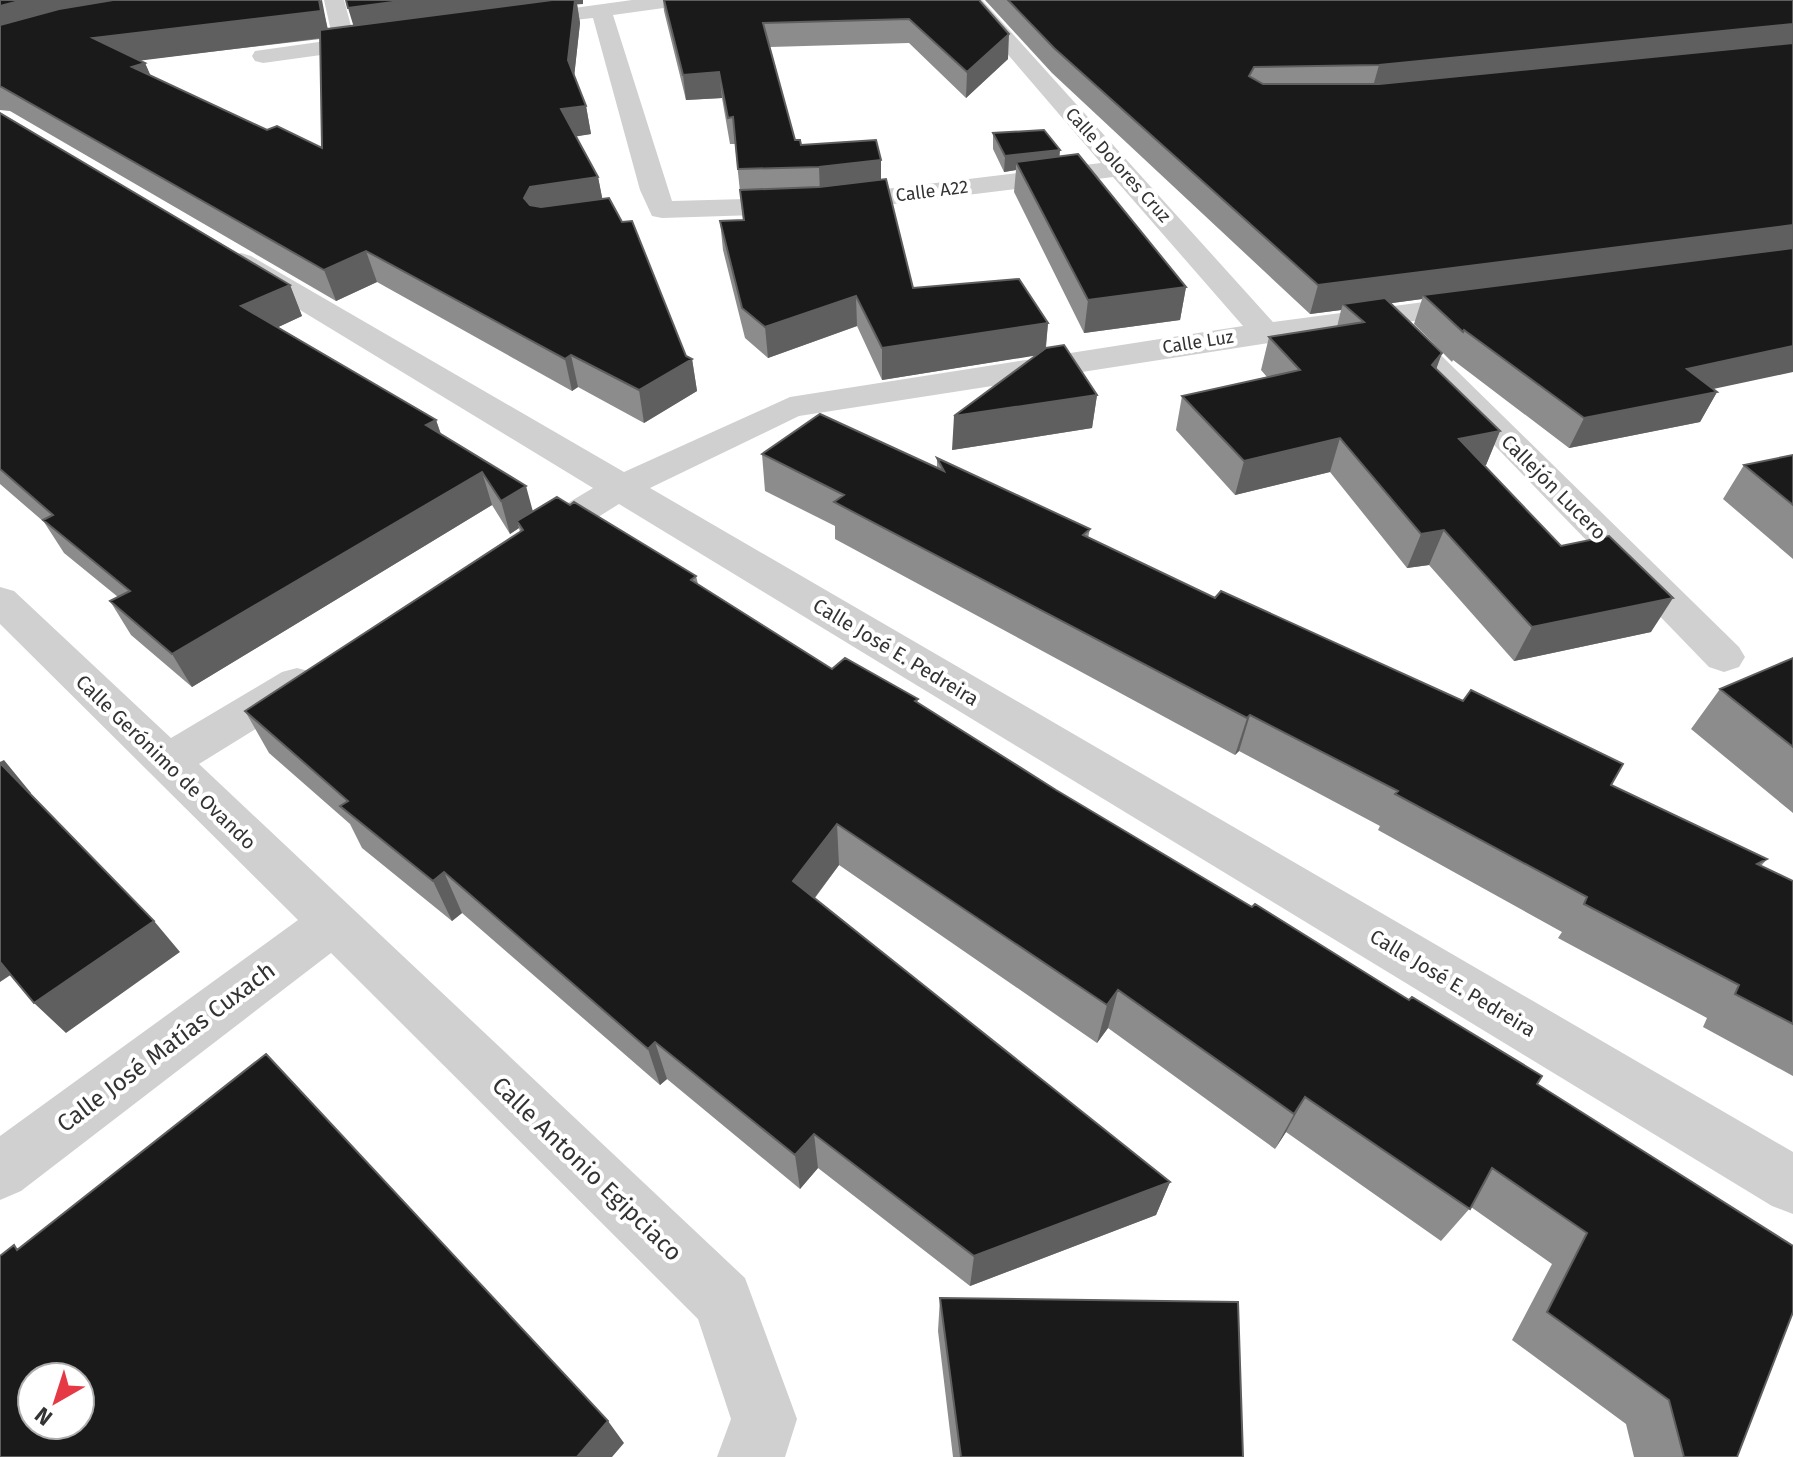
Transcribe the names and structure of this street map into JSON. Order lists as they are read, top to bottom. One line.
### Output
{"streets":{"street":["Calle Dolores Cruz","Calle A22","Calle Luz","Callejón Lucero","Calle José E. Pedreira","Calle Gerónimo de Ovando","Calle José Matías Cuxach","Calle Antonio Egipciaco"]},"crossings":[["Calle Dolores Cruz","Calle A22"],["Calle Dolores Cruz","Calle Luz"],["Calle Luz","Callejón Lucero"],["Calle Luz","Calle José E. Pedreira"],["Calle Gerónimo de Ovando","Calle José Matías Cuxach"],["Calle Gerónimo de Ovando","Calle Antonio Egipciaco"],["Calle José Matías Cuxach","Calle Antonio Egipciaco"]],"north":"bottom left"}
